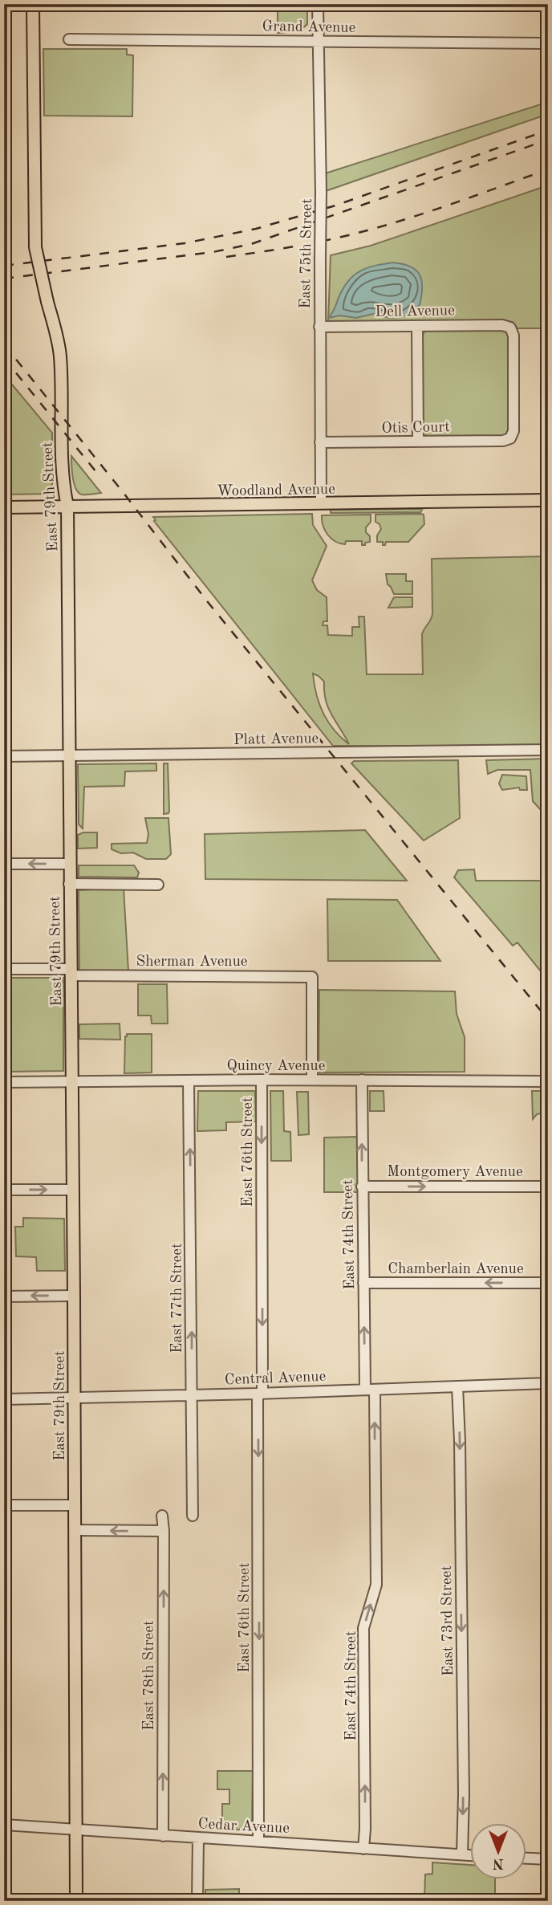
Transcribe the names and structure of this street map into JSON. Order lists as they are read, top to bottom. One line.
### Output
{"streets":{"main road":["Woodland Avenue","East 79th Street"],"street":["Grand Avenue","East 75th Street","Dell Avenue","Otis Court","Platt Avenue","Sherman Avenue","Quincy Avenue","East 76th Street","Montgomery Avenue","East 74th Street","Chamberlain Avenue","East 77th Street","Central Avenue","East 73rd Street","East 78th Street","Cedar Avenue"]},"crossings":[["Grand Avenue","East 75th Street"],["East 75th Street","Dell Avenue"],["East 75th Street","Otis Court"],["East 75th Street","Woodland Avenue"],["Dell Avenue","Otis Court"],["Woodland Avenue","East 79th Street"],["East 79th Street","Platt Avenue"],["East 79th Street","Sherman Avenue"],["East 79th Street","Quincy Avenue"],["East 79th Street","Central Avenue"],["East 79th Street","Cedar Avenue"],["Sherman Avenue","Quincy Avenue"],["Quincy Avenue","East 76th Street"],["Quincy Avenue","East 74th Street"],["Quincy Avenue","East 77th Street"],["East 76th Street","Central Avenue"],["East 76th Street","Cedar Avenue"],["Montgomery Avenue","East 74th Street"],["East 74th Street","Chamberlain Avenue"],["East 74th Street","Central Avenue"],["East 74th Street","Cedar Avenue"],["East 77th Street","Central Avenue"],["Central Avenue","East 73rd Street"],["East 73rd Street","Cedar Avenue"],["East 78th Street","Cedar Avenue"]],"one_way":["East 76th Street","Montgomery Avenue","East 74th Street","Chamberlain Avenue","East 77th Street","East 73rd Street","East 78th Street"],"north":"bottom"}
